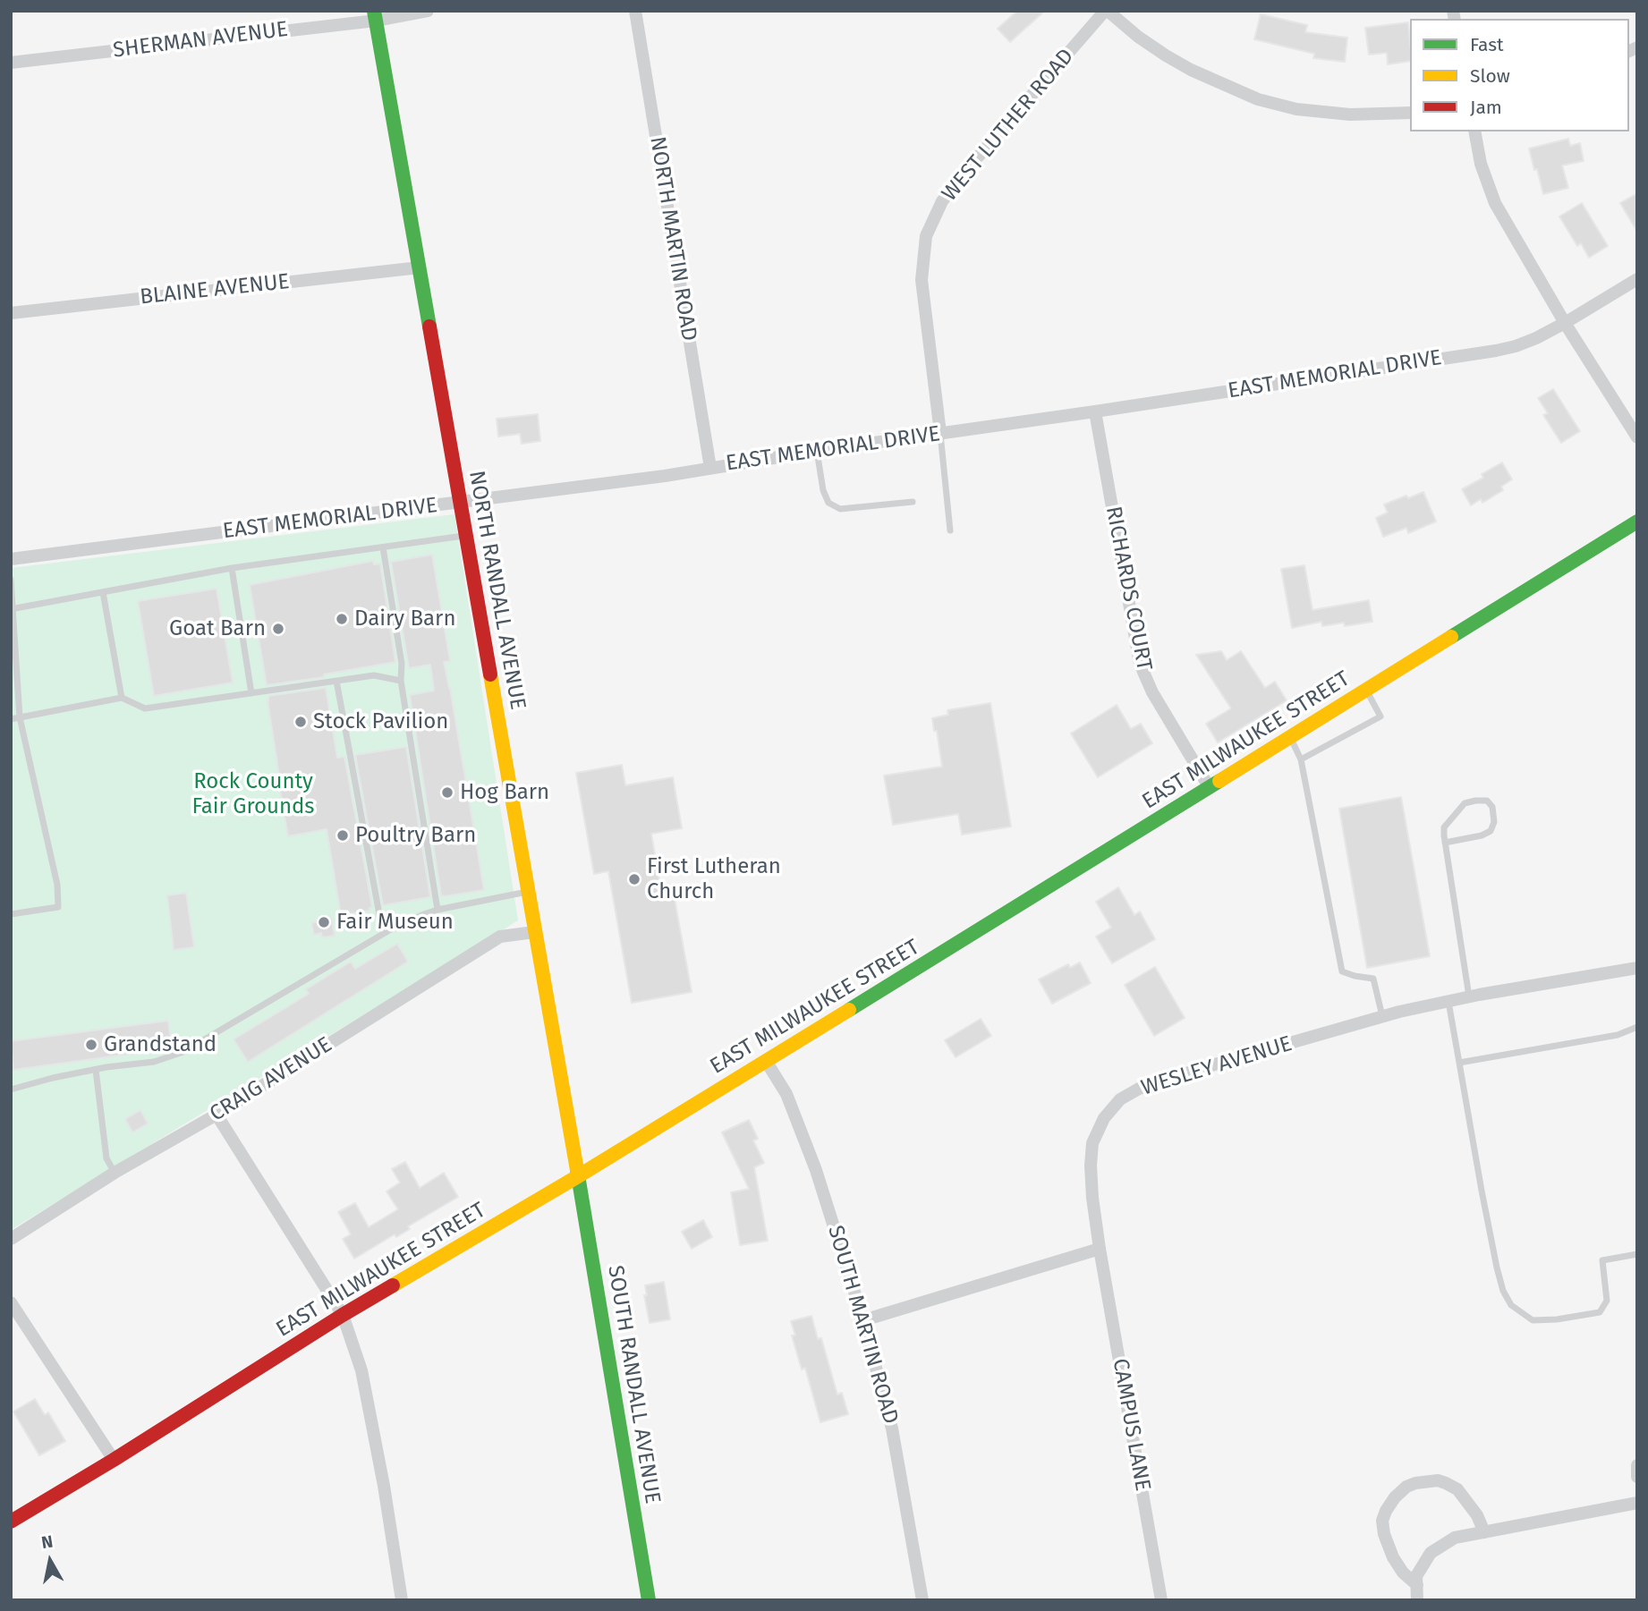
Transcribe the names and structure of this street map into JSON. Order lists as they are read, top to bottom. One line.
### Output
{"streets":{"main road":["NORTH RANDALL AVENUE","EAST MILWAUKEE STREET","SOUTH RANDALL AVENUE"],"street":["SHERMAN AVENUE","WEST LUTHER ROAD","NORTH MARTIN ROAD","BLAINE AVENUE","EAST MEMORIAL DRIVE","RICHARDS COURT","WESLEY AVENUE","CRAIG AVENUE","SOUTH MARTIN ROAD","CAMPUS LANE"]},"crossings":[["SHERMAN AVENUE","NORTH RANDALL AVENUE"],["WEST LUTHER ROAD","EAST MEMORIAL DRIVE"],["NORTH MARTIN ROAD","EAST MEMORIAL DRIVE"],["BLAINE AVENUE","NORTH RANDALL AVENUE"],["EAST MEMORIAL DRIVE","RICHARDS COURT"],["EAST MEMORIAL DRIVE","NORTH RANDALL AVENUE"],["RICHARDS COURT","EAST MILWAUKEE STREET"],["NORTH RANDALL AVENUE","EAST MILWAUKEE STREET"],["NORTH RANDALL AVENUE","CRAIG AVENUE"],["NORTH RANDALL AVENUE","SOUTH RANDALL AVENUE"],["EAST MILWAUKEE STREET","SOUTH MARTIN ROAD"],["EAST MILWAUKEE STREET","SOUTH RANDALL AVENUE"],["WESLEY AVENUE","CAMPUS LANE"]],"parks":["Rock County Fair Grounds"],"places":["Dairy Barn","Goat Barn","Stock Pavilion","Hog Barn","Poultry Barn","First Lutheran Church","Fair Museun","Grandstand"],"legend":["Fast","Slow","Jam"],"north":"top"}
